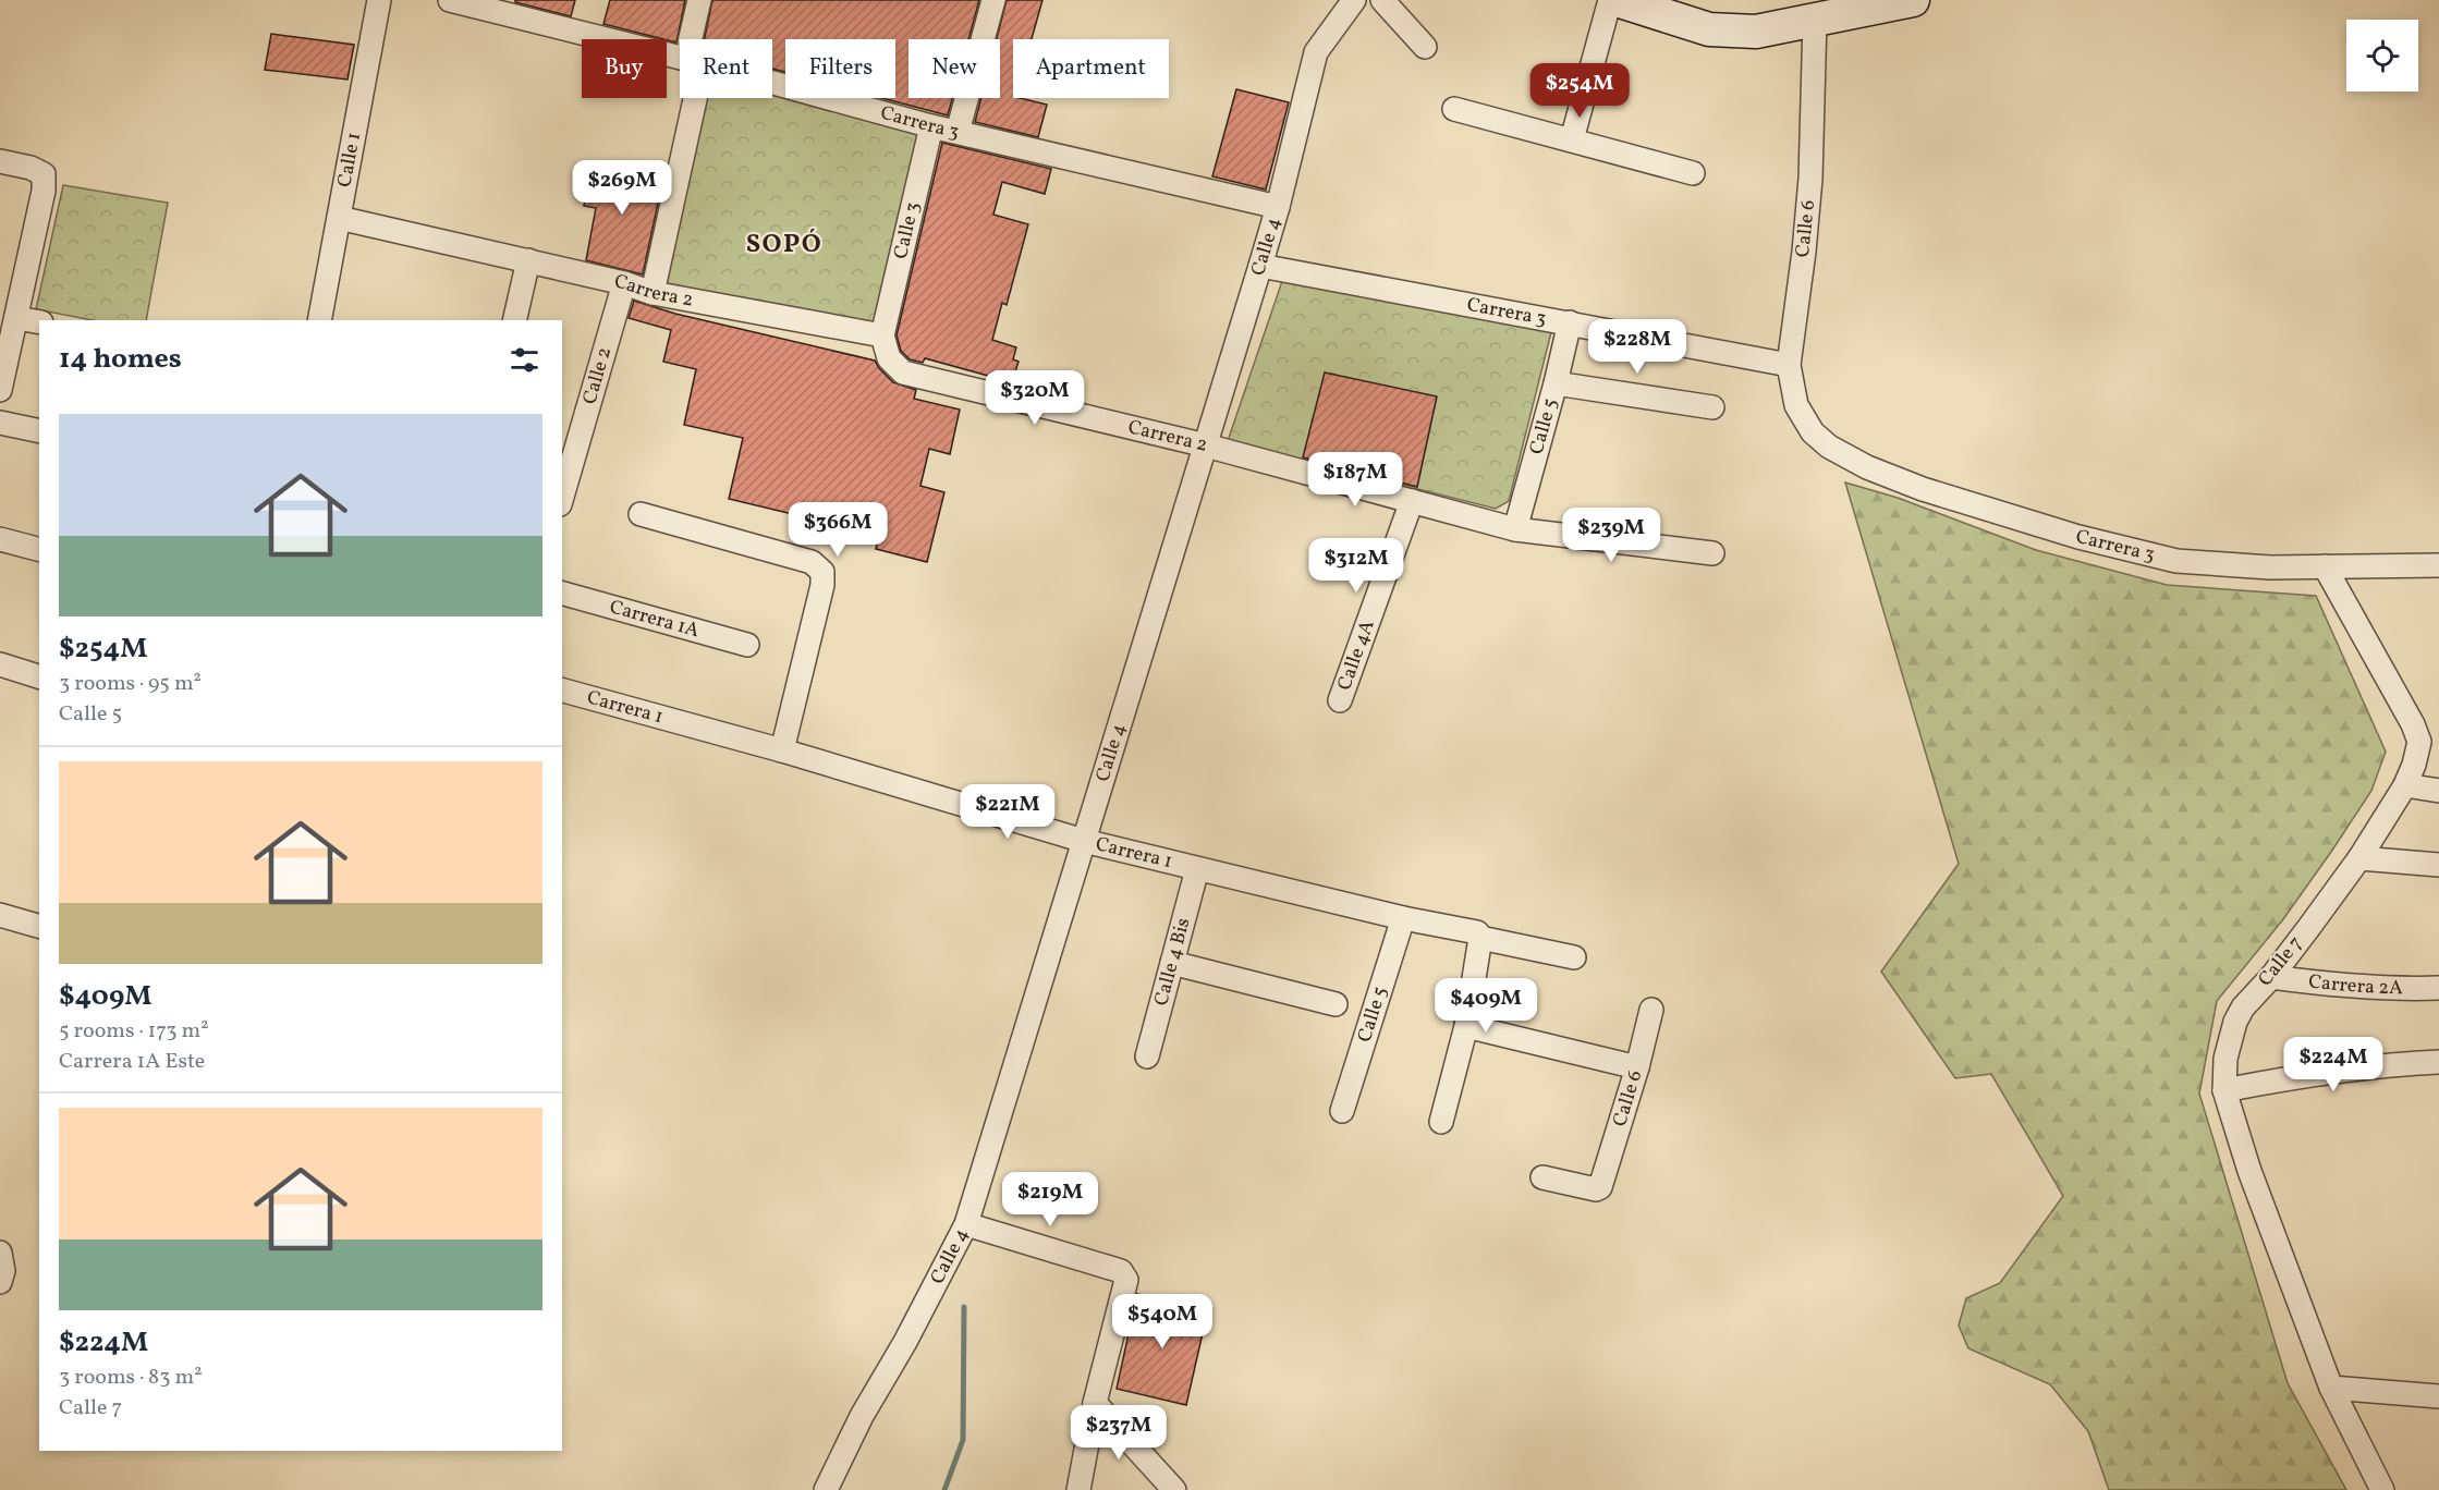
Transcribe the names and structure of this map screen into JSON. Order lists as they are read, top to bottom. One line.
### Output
{"streets":{"street":["Carrera 3","Calle 1","Calle 6","Calle 3","Calle 4","Carrera 2","Calle 2","Calle 5","Carrera 1A","Calle 4A","Carrera 1","Calle 7","Calle 4 Bis","Carrera 2A"]},"crossings":[["Carrera 3","Calle 6"],["Carrera 3","Calle 3"],["Carrera 3","Calle 4"],["Carrera 3","Calle 5"],["Carrera 3","Calle 7"],["Calle 1","Carrera 2"],["Calle 3","Carrera 2"],["Calle 4","Carrera 2"],["Calle 4","Carrera 1"],["Carrera 2","Calle 2"],["Carrera 2","Calle 5"],["Carrera 2","Calle 4A"],["Calle 5","Carrera 1"],["Carrera 1","Calle 4 Bis"],["Calle 7","Carrera 2A"]],"districts":["SOPÓ"],"page":{"chip":["Buy","Rent","Filters","New","Apartment"],"price":["$254M","$269M","$228M","$320M","$187M","$366M","$239M","$312M","$221M","$409M","$224M","$219M","$540M","$237M"],"heading":"14 homes","list":[{"name":"$254M","note":"3 rooms · 95 m² · Calle 5"},{"name":"$409M","note":"5 rooms · 173 m² · Carrera 1A Este"},{"name":"$224M","note":"3 rooms · 83 m² · Calle 7"}]}}
